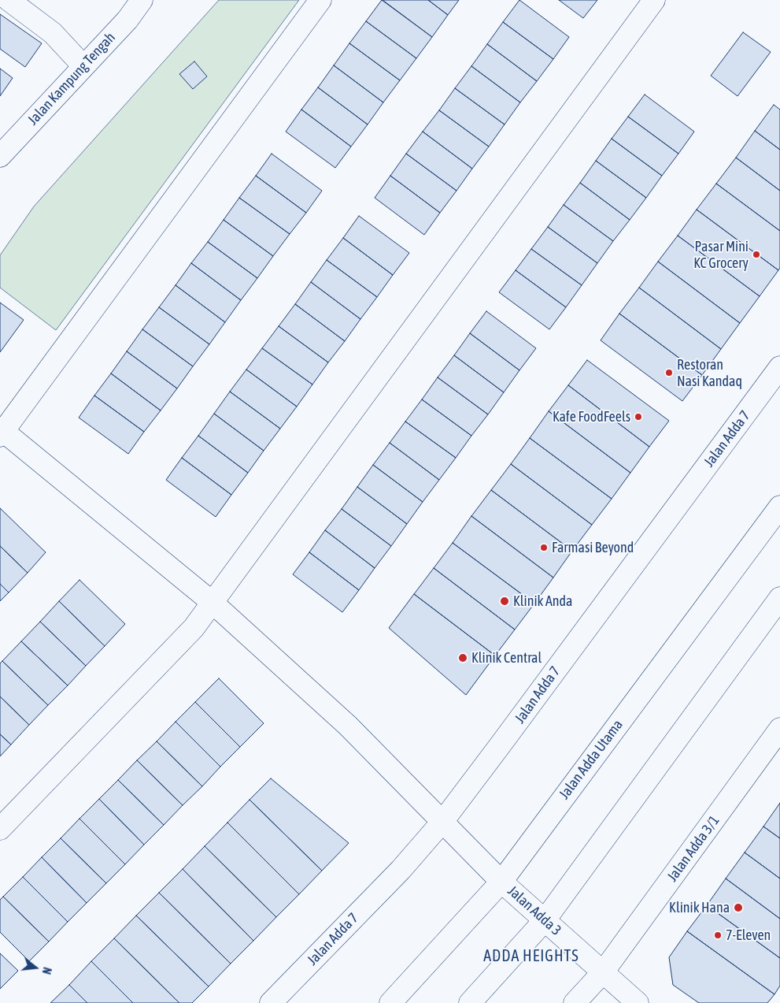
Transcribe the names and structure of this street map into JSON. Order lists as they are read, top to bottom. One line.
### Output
{"streets":{"street":["Jalan Kampung Tengah","Jalan Adda 7","Jalan Adda Utama","Jalan Adda 3/1","Jalan Adda 3"]},"crossings":[["Jalan Adda 7","Jalan Adda 3"],["Jalan Adda Utama","Jalan Adda 3"],["Jalan Adda 3/1","Jalan Adda 3"]],"districts":["ADDA HEIGHTS"],"places":["Pasar Mini KC Grocery","Restoran Nasi Kandaq","Kafe FoodFeels","Farmasi Beyond","Klinik Anda","Klinik Central","Klinik Hana","7-Eleven"],"north":"right"}
